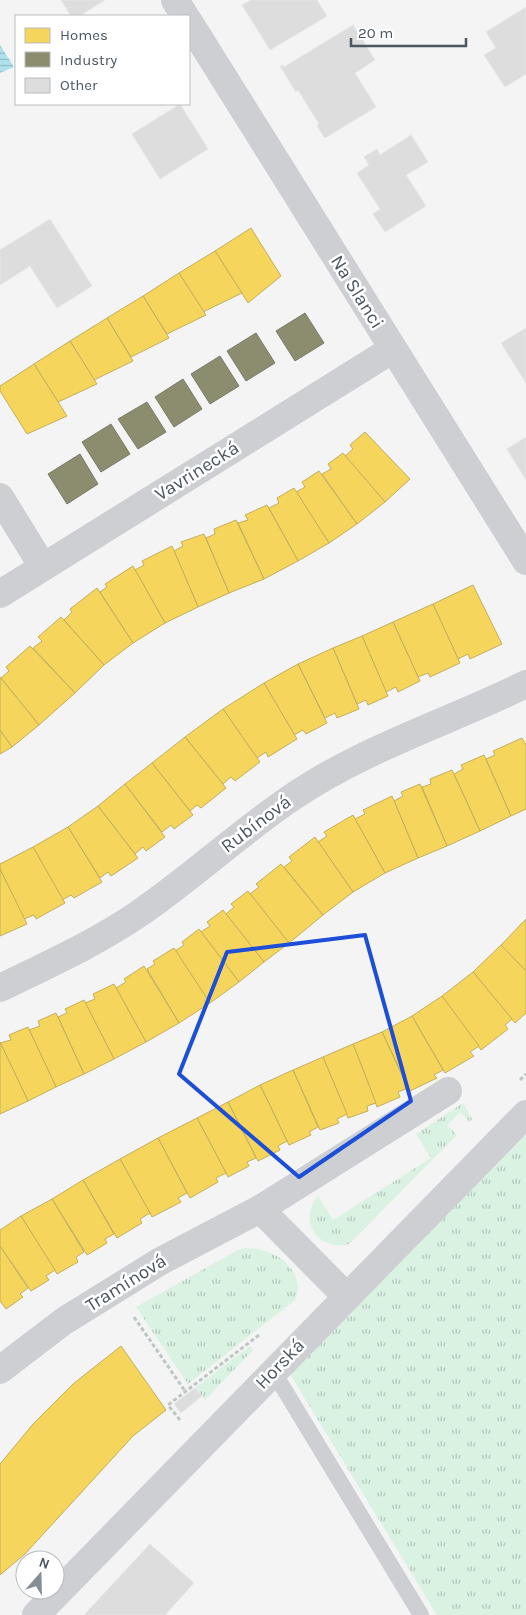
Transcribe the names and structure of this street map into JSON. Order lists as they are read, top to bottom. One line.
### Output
{"streets":{"street":["Na Slanci","Vavrinecká","Rubínová","Tramínová","Horská"]},"crossings":[["Na Slanci","Vavrinecká"]],"legend":["Homes","Industry","Other"],"scale_bar":"20 m","north":"top"}
